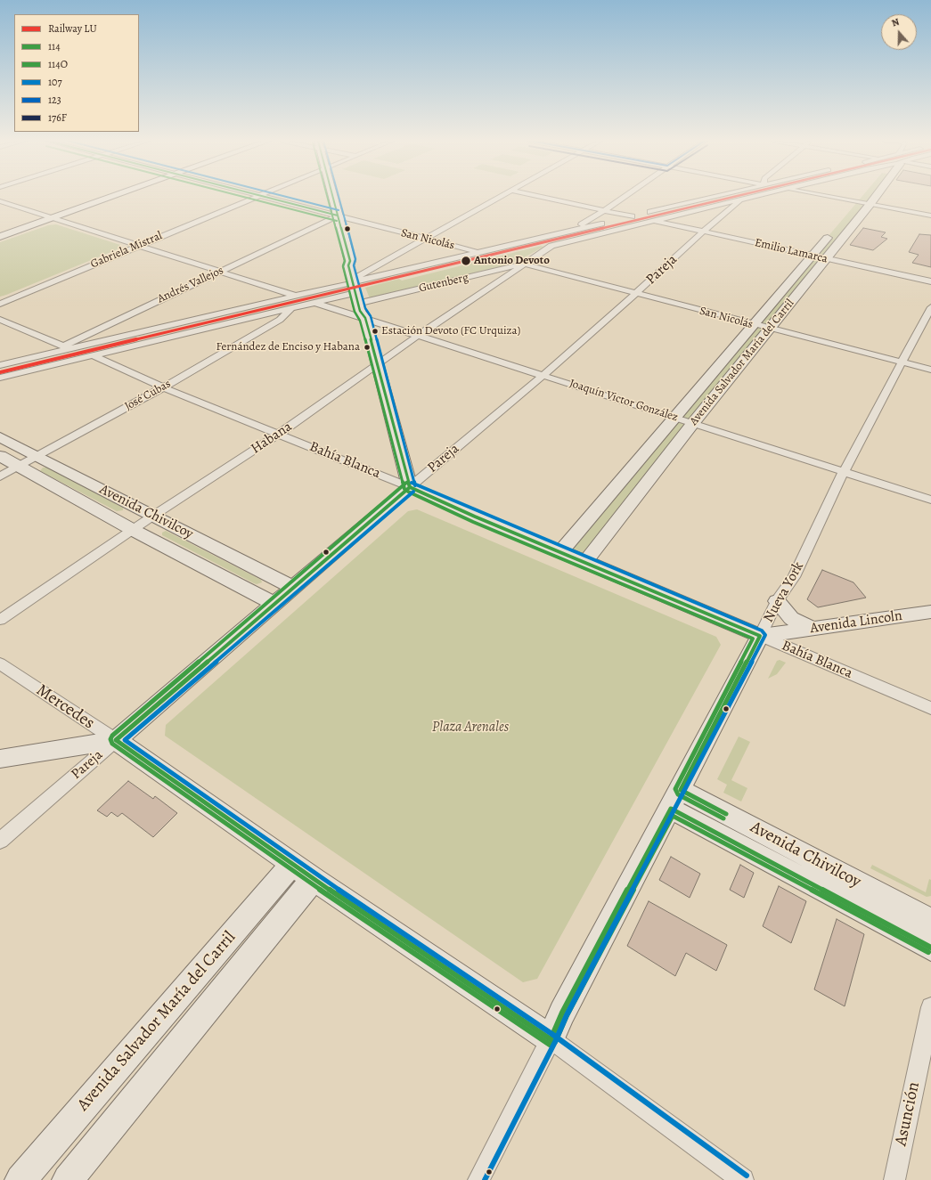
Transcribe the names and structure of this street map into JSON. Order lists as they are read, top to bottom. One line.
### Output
{"streets":{"street":["San Nicolás","Gabriela Mistral","Emilio Lamarca","Pareja","Gutenberg","Andrés Vallejos","Avenida Salvador María del Carril","José Cubas","Joaquín Victor González","Habana","Bahía Blanca","Avenida Chivilcoy","Nueva York","Avenida Lincoln","Mercedes","Asunción"]},"crossings":[["San Nicolás","Pareja"],["San Nicolás","Gutenberg"],["San Nicolás","Andrés Vallejos"],["San Nicolás","Avenida Salvador María del Carril"],["San Nicolás","Habana"],["San Nicolás","Nueva York"],["Emilio Lamarca","Pareja"],["Emilio Lamarca","Avenida Salvador María del Carril"],["Emilio Lamarca","Habana"],["Pareja","Joaquín Victor González"],["Pareja","Bahía Blanca"],["Pareja","Avenida Chivilcoy"],["Pareja","Mercedes"],["Gutenberg","Andrés Vallejos"],["Gutenberg","Habana"],["Avenida Salvador María del Carril","Joaquín Victor González"],["Avenida Salvador María del Carril","Bahía Blanca"],["Avenida Salvador María del Carril","Mercedes"],["José Cubas","Bahía Blanca"],["José Cubas","Avenida Chivilcoy"],["Joaquín Victor González","Habana"],["Joaquín Victor González","Nueva York"],["Habana","Bahía Blanca"],["Habana","Avenida Chivilcoy"],["Bahía Blanca","Nueva York"],["Bahía Blanca","Avenida Lincoln"],["Avenida Chivilcoy","Nueva York"],["Nueva York","Avenida Lincoln"],["Nueva York","Mercedes"]],"parks":["Plaza Arenales"],"places":["Antonio Devoto","Estación Devoto (FC Urquiza)","Fernández de Enciso y Habana"],"lines":["rail line LU","transit line 114","transit line 114O","transit line 107"],"legend":["Railway LU","114","114O","107","123","176F"],"north":"top"}
